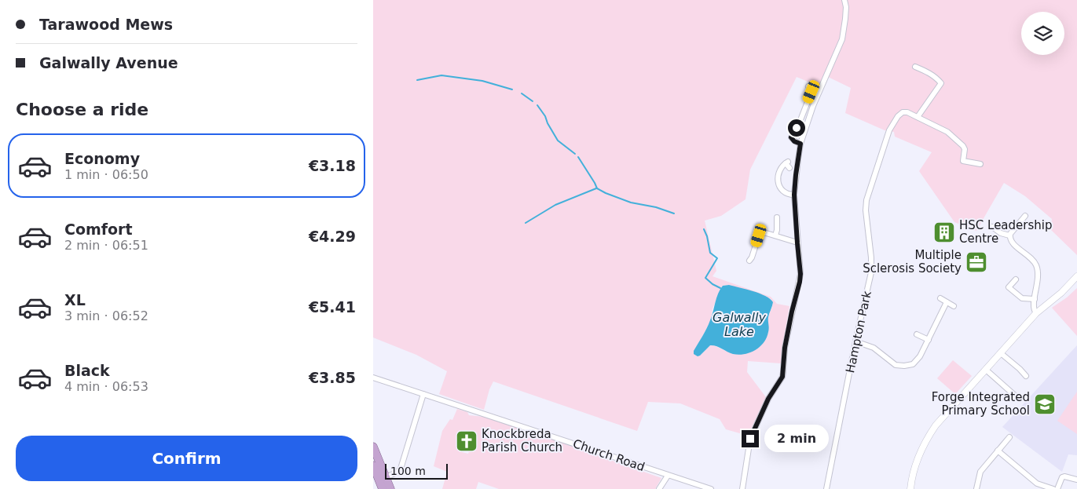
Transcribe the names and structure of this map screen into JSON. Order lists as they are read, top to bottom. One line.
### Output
{"streets":{"street":["Hampton Park","Church Road"]},"water":["Galwally Lake"],"places":{"building":["HSC Leadership Centre"],"office":["Multiple Sclerosis Society"],"school or university":["Forge Integrated Primary School"],"church":["Knockbreda Parish Church"]},"scale_bar":"100 m","page":{"banner":["Tarawood Mews","Galwally Avenue"],"heading":"Choose a ride","list":[{"name":"Economy","note":"1 min · 06:50","value":"€3.18"},{"name":"Comfort","note":"2 min · 06:51","value":"€4.29"},{"name":"XL","note":"3 min · 06:52","value":"€5.41"},{"name":"Black","note":"4 min · 06:53","value":"€3.85"}],"bubble":"2 min","buttons":"Confirm","scale":"100 m"}}
